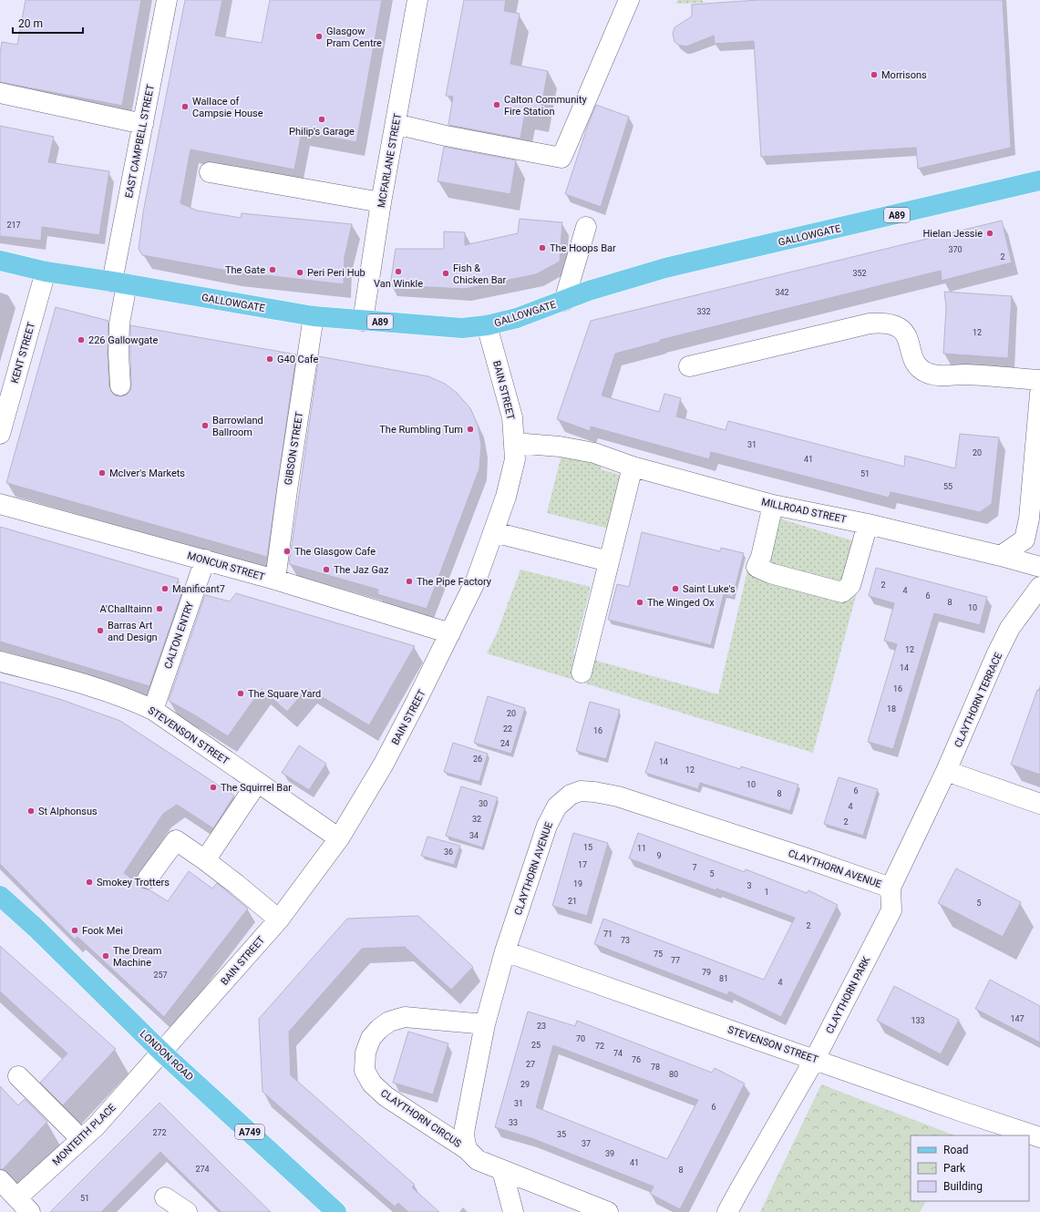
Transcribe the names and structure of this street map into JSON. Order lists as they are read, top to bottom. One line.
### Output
{"streets":{"main road":["A89","GALLOWGATE","LONDON ROAD","A749"],"street":["EAST CAMPBELL STREET","MCFARLANE STREET","KENT STREET","BAIN STREET","GIBSON STREET","MILLROAD STREET","MONCUR STREET","CALTON ENTRY","CLAYTHORN TERRACE","STEVENSON STREET","CLAYTHORN AVENUE","CLAYTHORN PARK","CLAYTHORN CIRCUS","MONTEITH PLACE"]},"crossings":[["EAST CAMPBELL STREET","GALLOWGATE"],["MCFARLANE STREET","GALLOWGATE"],["GALLOWGATE","KENT STREET"],["GALLOWGATE","BAIN STREET"],["GALLOWGATE","GIBSON STREET"],["BAIN STREET","MILLROAD STREET"],["BAIN STREET","MONCUR STREET"],["BAIN STREET","STEVENSON STREET"],["BAIN STREET","LONDON ROAD"],["BAIN STREET","MONTEITH PLACE"],["GIBSON STREET","MONCUR STREET"],["MONCUR STREET","CALTON ENTRY"],["CALTON ENTRY","STEVENSON STREET"],["CLAYTHORN TERRACE","CLAYTHORN PARK"],["STEVENSON STREET","CLAYTHORN AVENUE"],["STEVENSON STREET","CLAYTHORN PARK"],["CLAYTHORN AVENUE","CLAYTHORN PARK"],["CLAYTHORN AVENUE","CLAYTHORN CIRCUS"],["LONDON ROAD","MONTEITH PLACE"]],"places":["Glasgow Pram Centre","Morrisons","Calton Community Fire Station","Wallace of Campsie House","Philip's Garage","Hielan Jessie","The Hoops Bar","The Gate","Van Winkle","Peri Peri Hub","Fish & Chicken Bar","226 Gallowgate","G40 Cafe","Barrowland Ballroom","The Rumbling Tum","McIver's Markets","The Glasgow Cafe","The Jaz Gaz","The Pipe Factory","Manificant7","Saint Luke's","The Winged Ox","A'Challtainn","Barras Art and Design","The Square Yard","The Squirrel Bar","St Alphonsus","Smokey Trotters","Fook Mei","The Dream Machine"],"house_numbers":["217","370","2","352","342","332","12","31","20","41","51","55","2","4","6","8","10","12","14","16","18","20","22","16","24","26","14","12","10","6","8","30","4","32","2","34","15","11","36","9","17","7","5","19","3","1","21","5","2","71","73","75","77","79","257","81","4","147","133","23","70","25","72","74","76","27","78","80","29","31","6","33","272","35","37","39","41","274","8","51"],"legend":["Road","Park","Building"],"scale_bar":"20 m"}
